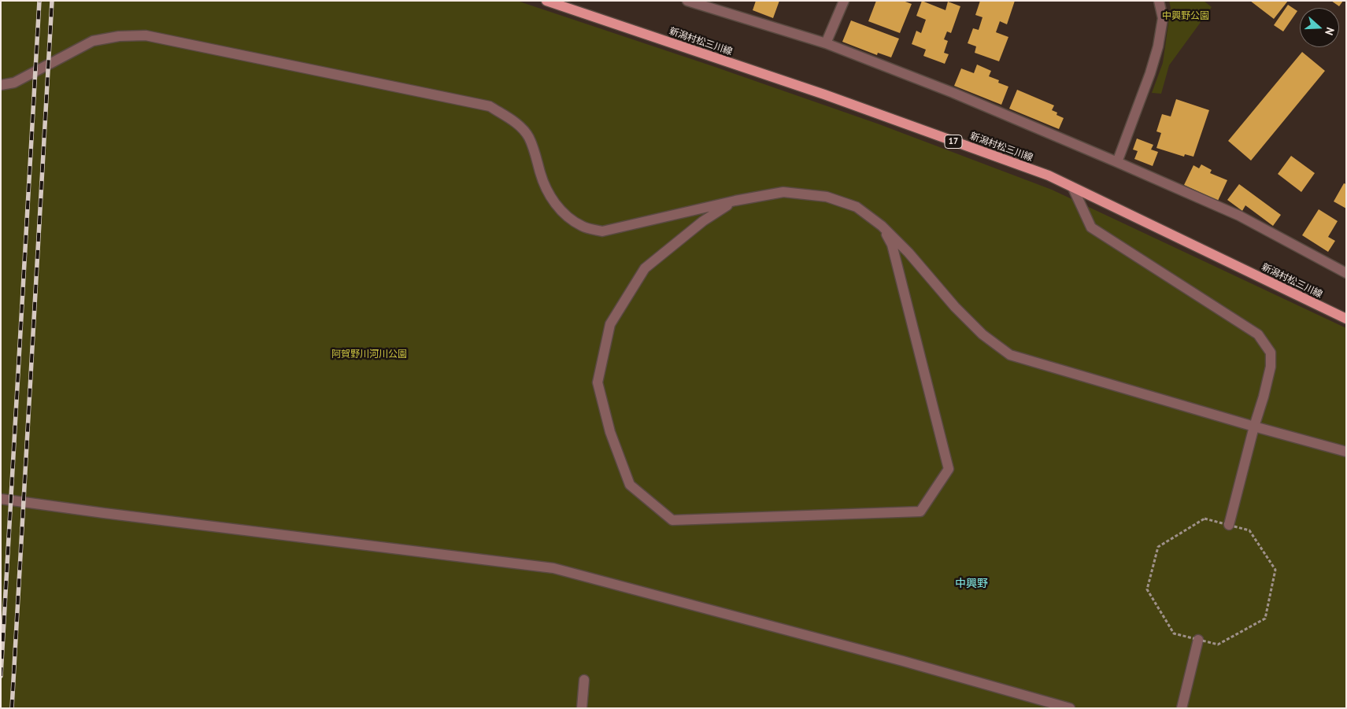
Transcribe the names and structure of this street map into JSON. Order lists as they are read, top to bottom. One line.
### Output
{"streets":{"main road":["新潟村松三川線","17"]},"districts":["中興野"],"parks":["中興野公園","阿賀野川河川公園"],"north":"right"}
